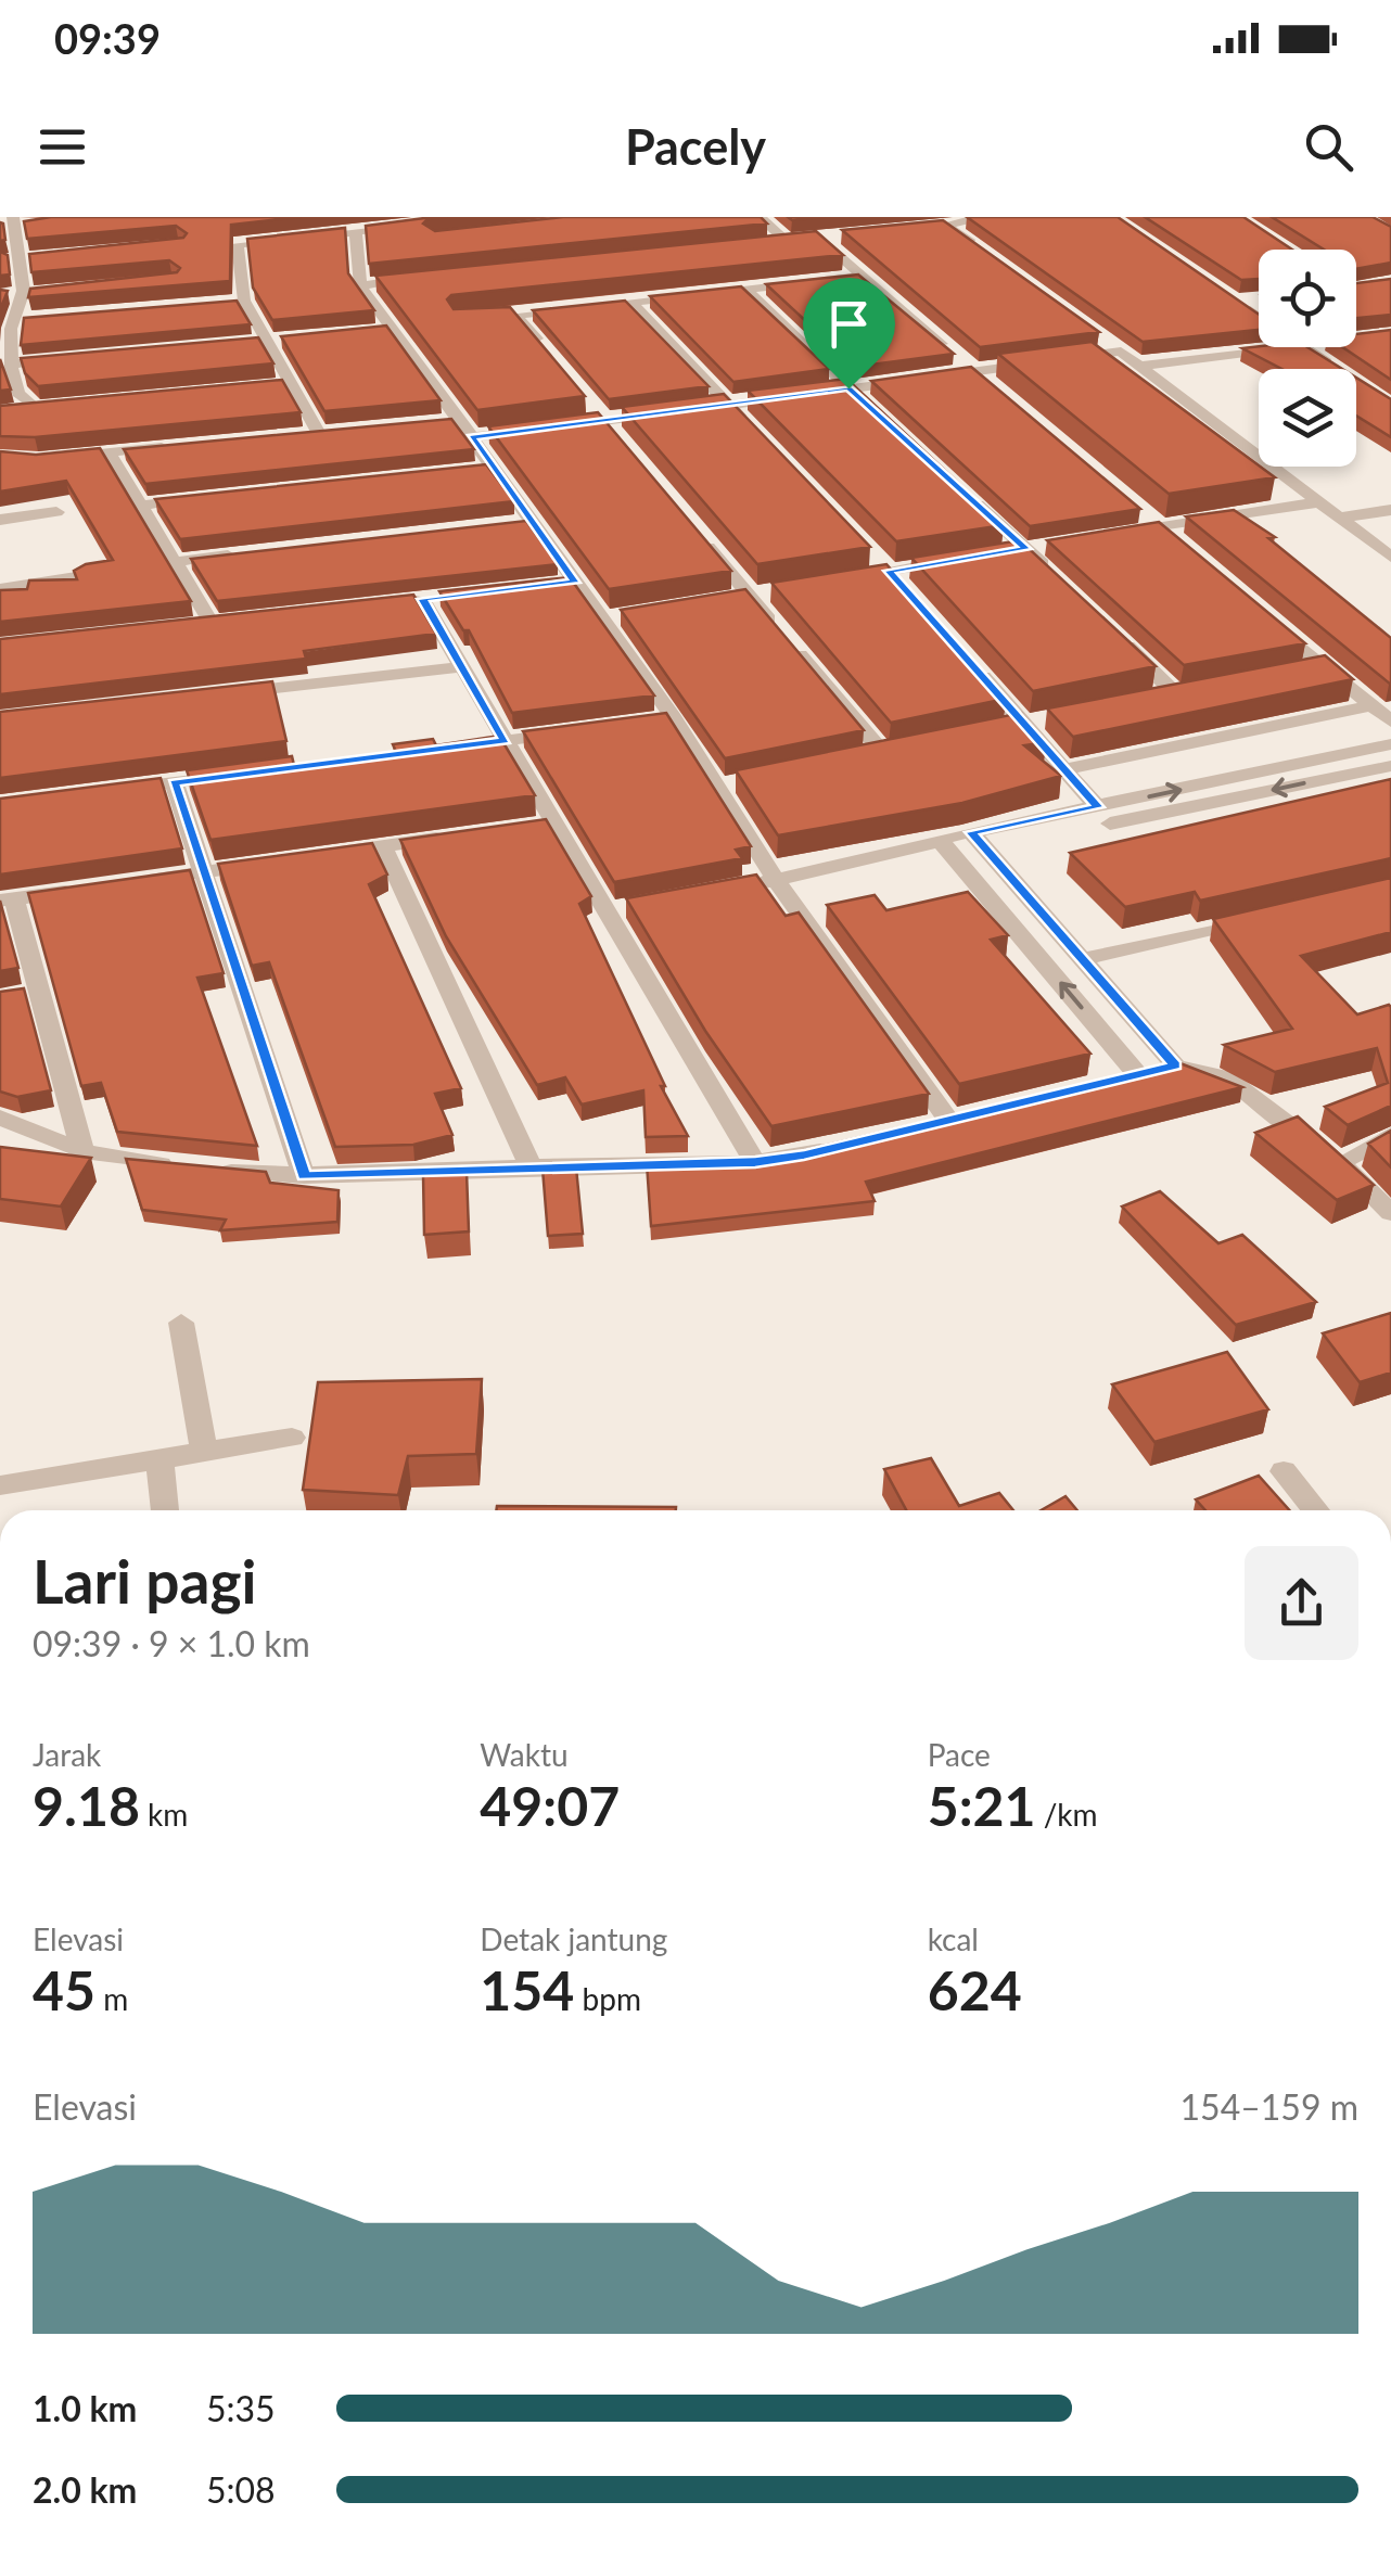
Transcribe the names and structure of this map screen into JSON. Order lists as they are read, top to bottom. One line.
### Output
{"page":{"status":"09:39","header":"Pacely","heading":["Lari pagi","09:39 · 9 × 1.0 km"],"stats":[["Jarak","9.18 km"],["Waktu","49:07"],["Pace","5:21 /km"],["Elevasi","45 m"],["Detak jantung","154 bpm"],["kcal","624"]],"chart":["Elevasi","154–159 m"],"list":[{"name":"1.0 km","note":"5:35"},{"name":"2.0 km","note":"5:08"}]}}
